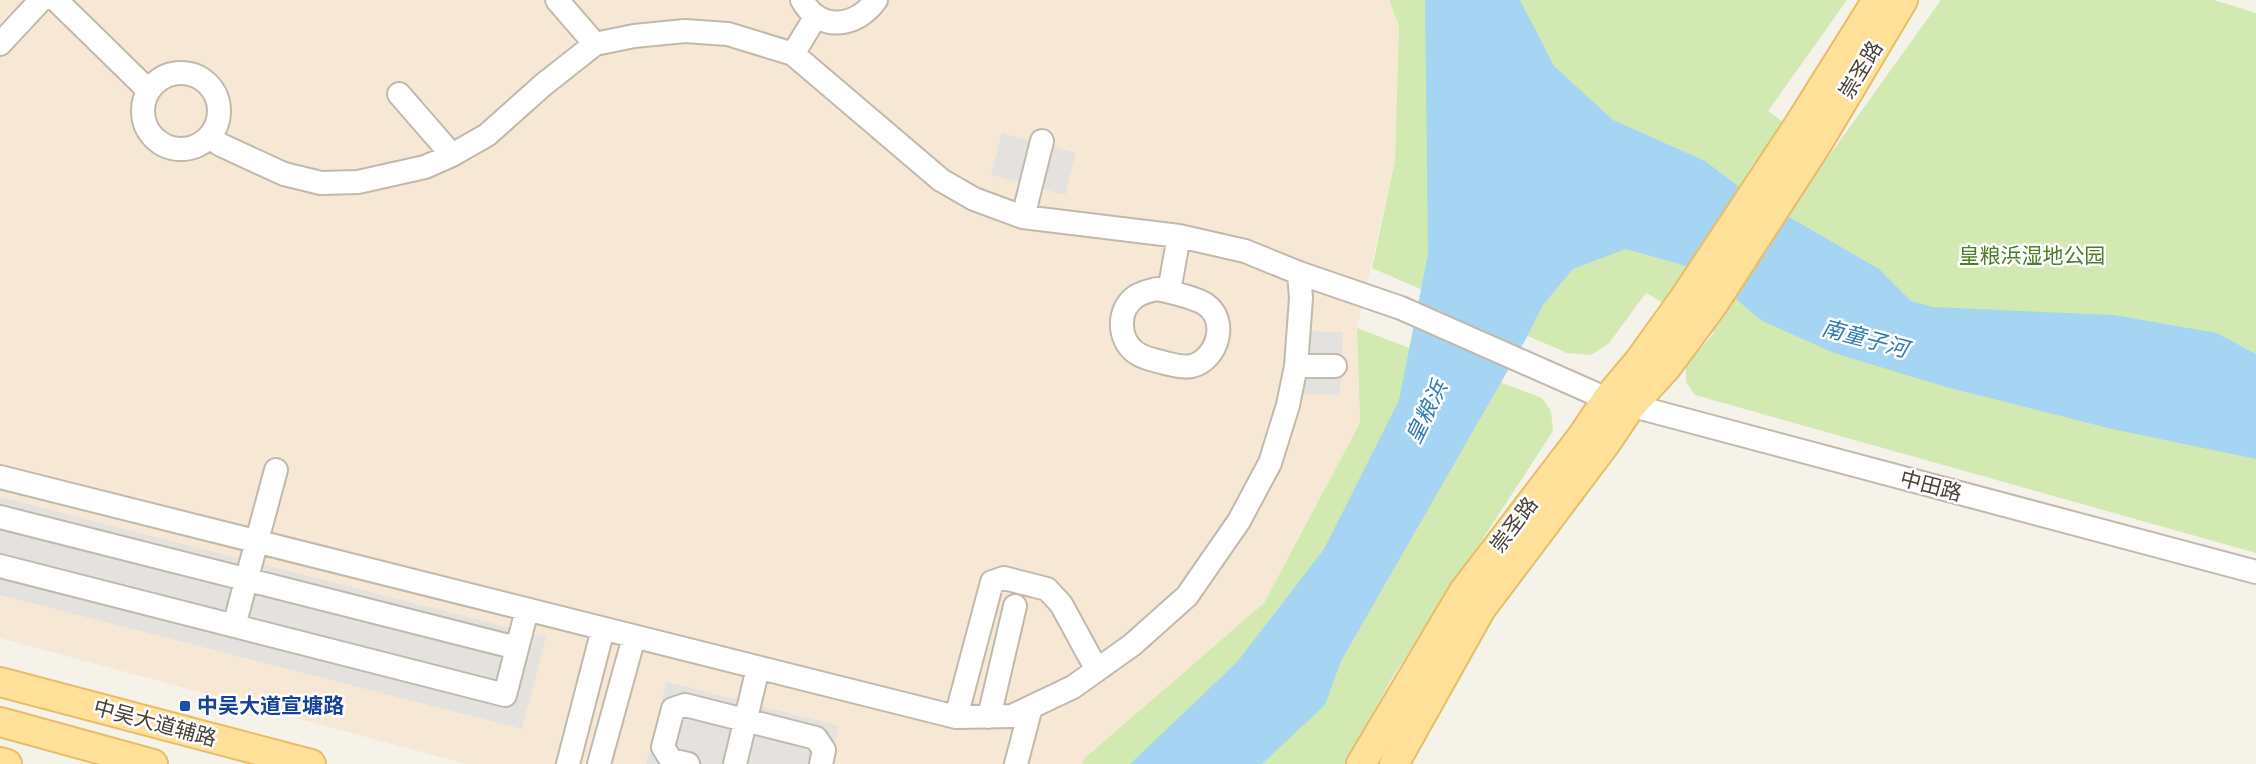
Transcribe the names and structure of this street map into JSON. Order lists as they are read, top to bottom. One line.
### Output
{"streets":{"main road":["崇圣路","中吴大道辅路"],"street":["中田路"]},"crossings":[["崇圣路","中田路"]],"water":["南童子河","皇粮浜"],"parks":["皇粮浜湿地公园"],"places":{"transit":["中吴大道宣塘路"]}}
